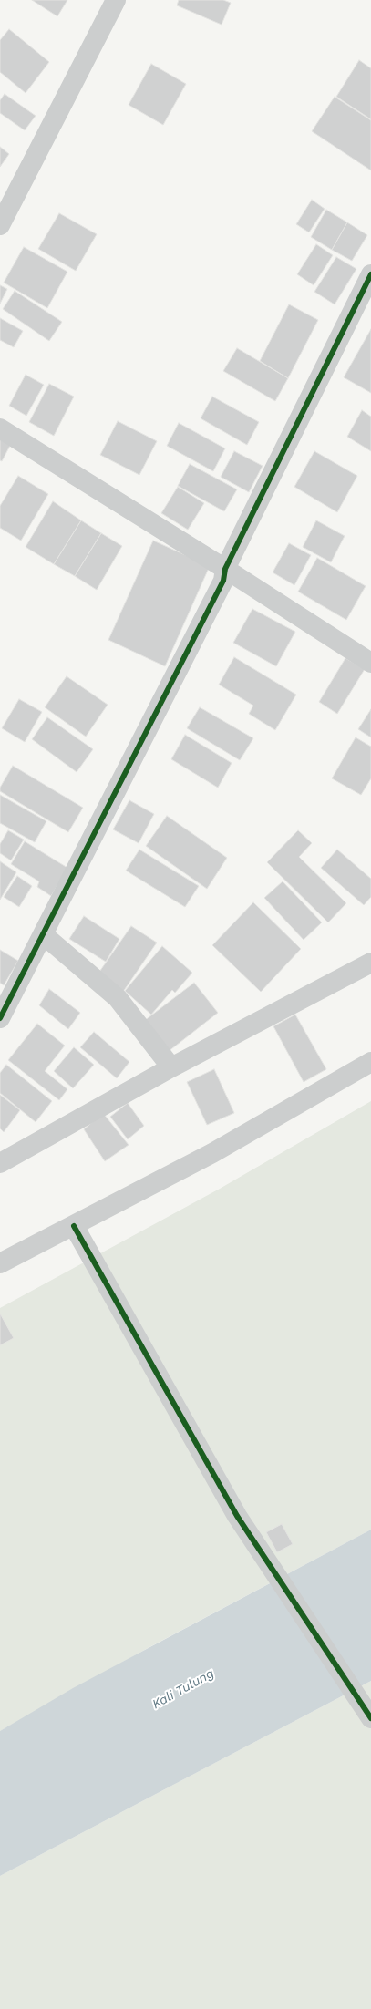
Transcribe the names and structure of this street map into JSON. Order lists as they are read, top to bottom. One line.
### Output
{"water":["Kali Tulung"]}
